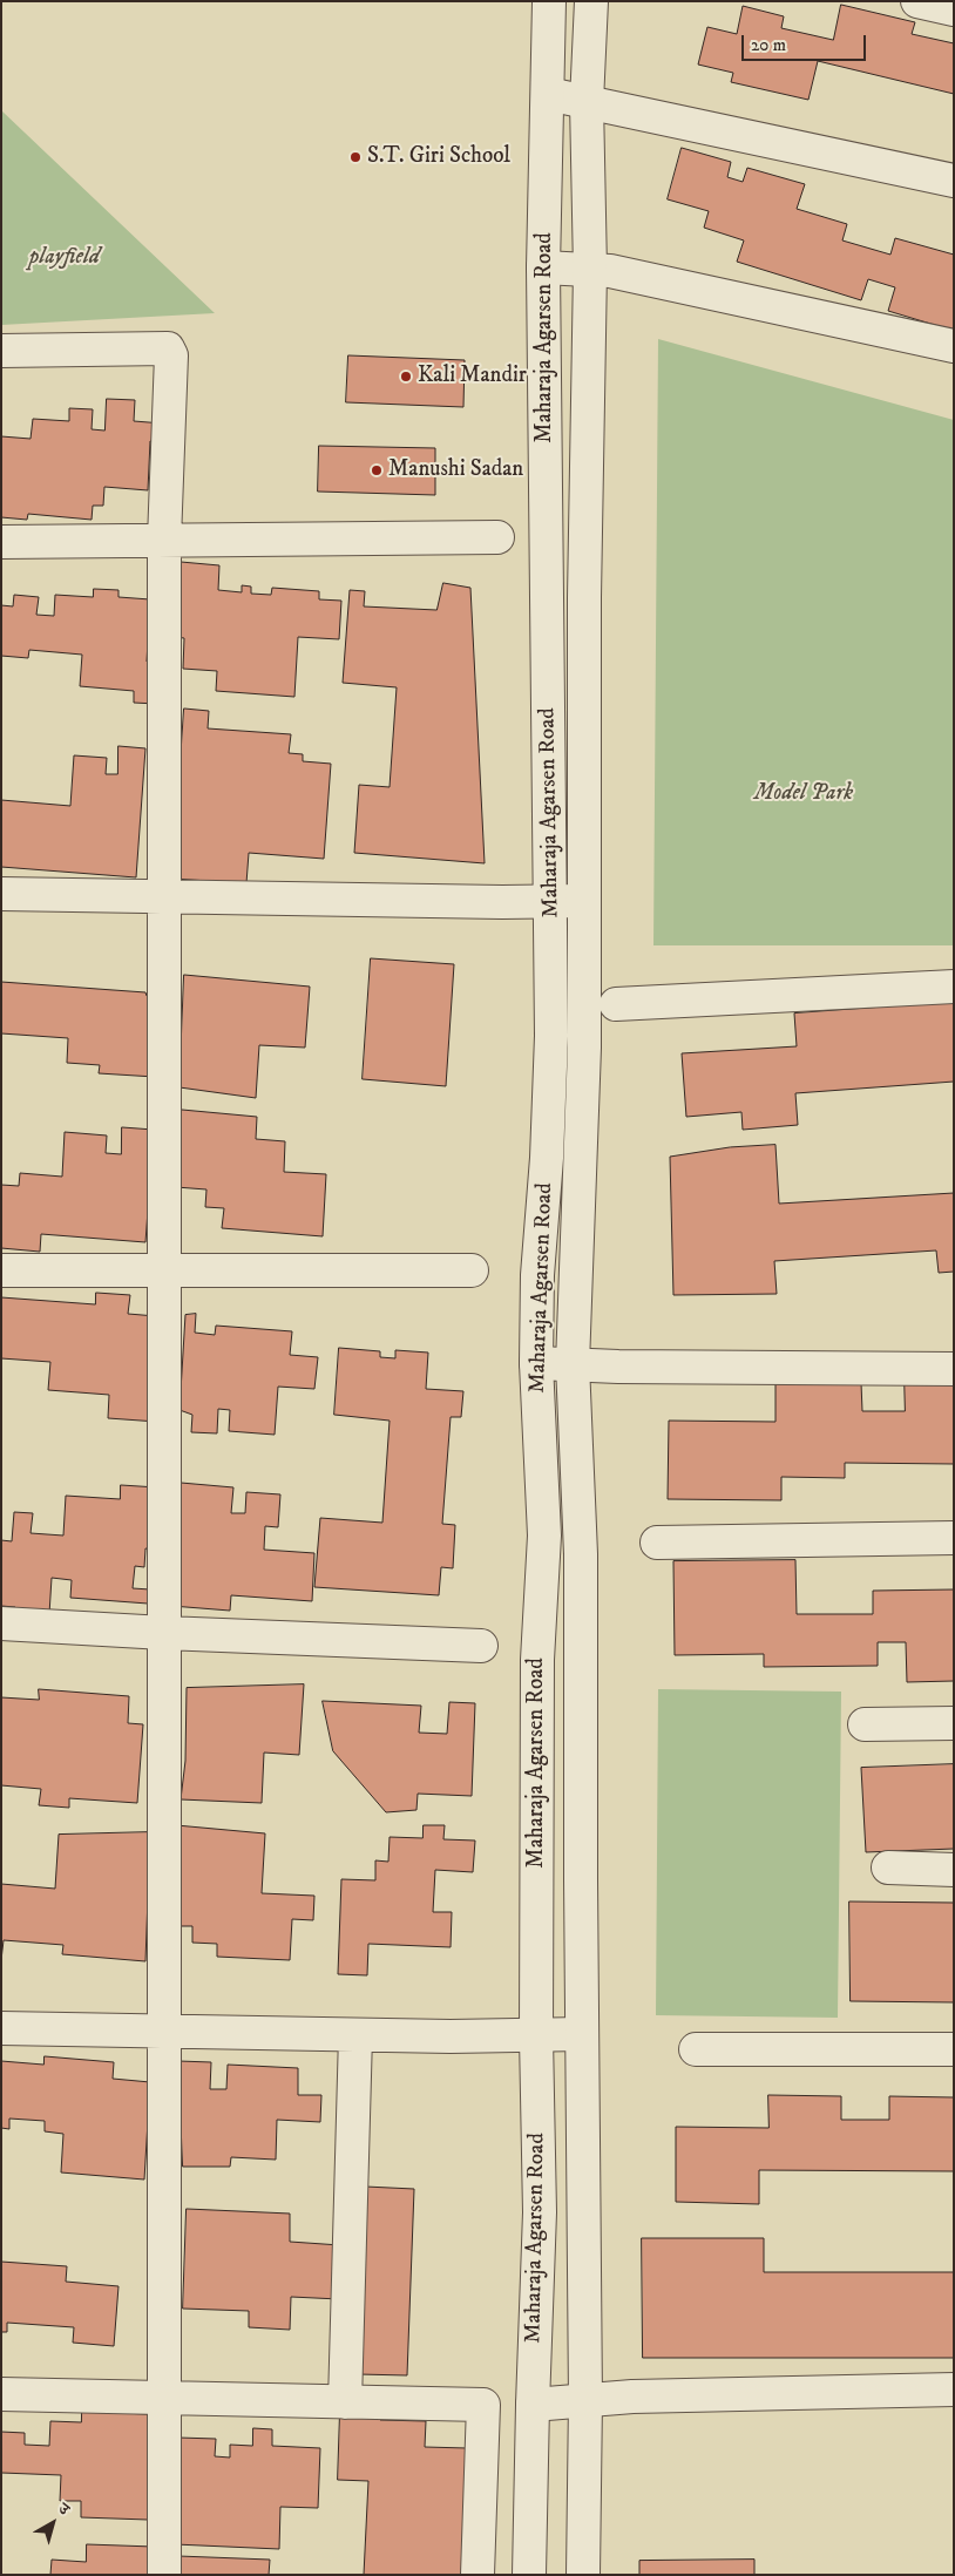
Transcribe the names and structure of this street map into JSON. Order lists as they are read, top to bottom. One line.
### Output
{"streets":{"street":["Maharaja Agarsen Road"]},"parks":["playfield","Model Park"],"places":["S.T. Giri School","Kali Mandir","Manushi Sadan"],"scale_bar":"20 m","north":"top right"}
